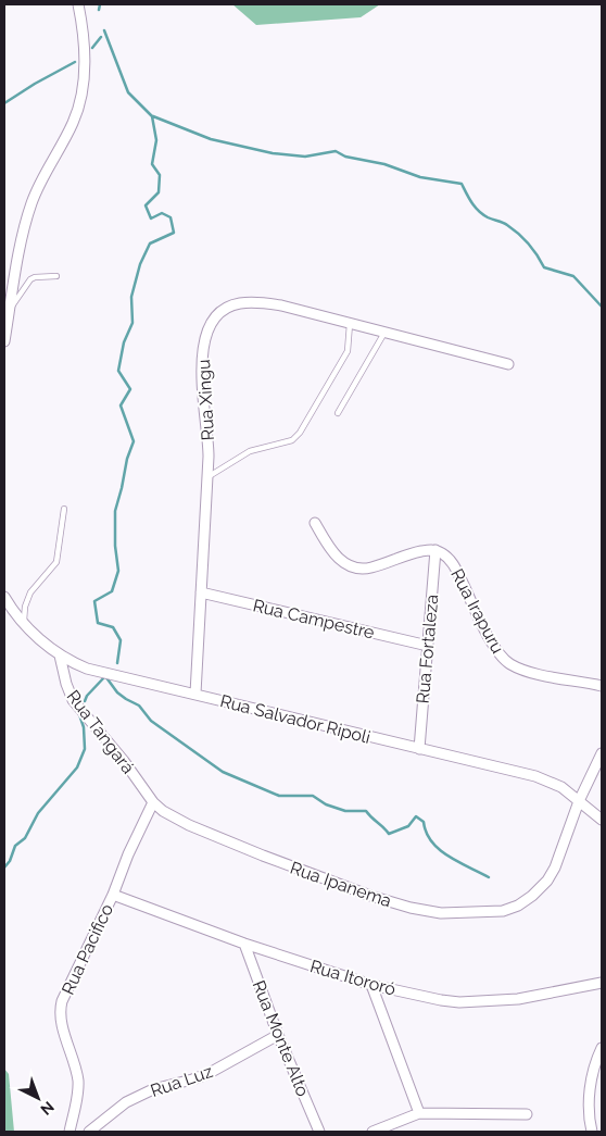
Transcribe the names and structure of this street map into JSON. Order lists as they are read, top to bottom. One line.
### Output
{"streets":{"street":["Rua Xingu","Rua Irapuru","Rua Campestre","Rua Fortaleza","Rua Salvador Ripoli","Rua Tangará","Rua Ipanema","Rua Pacifico","Rua Itororó","Rua Monte Alto","Rua Luz"]},"crossings":[["Rua Xingu","Rua Campestre"],["Rua Xingu","Rua Salvador Ripoli"],["Rua Irapuru","Rua Fortaleza"],["Rua Campestre","Rua Fortaleza"],["Rua Fortaleza","Rua Salvador Ripoli"],["Rua Salvador Ripoli","Rua Tangará"],["Rua Salvador Ripoli","Rua Ipanema"],["Rua Tangará","Rua Ipanema"],["Rua Pacifico","Rua Itororó"],["Rua Itororó","Rua Monte Alto"],["Rua Monte Alto","Rua Luz"]],"north":"bottom right"}
